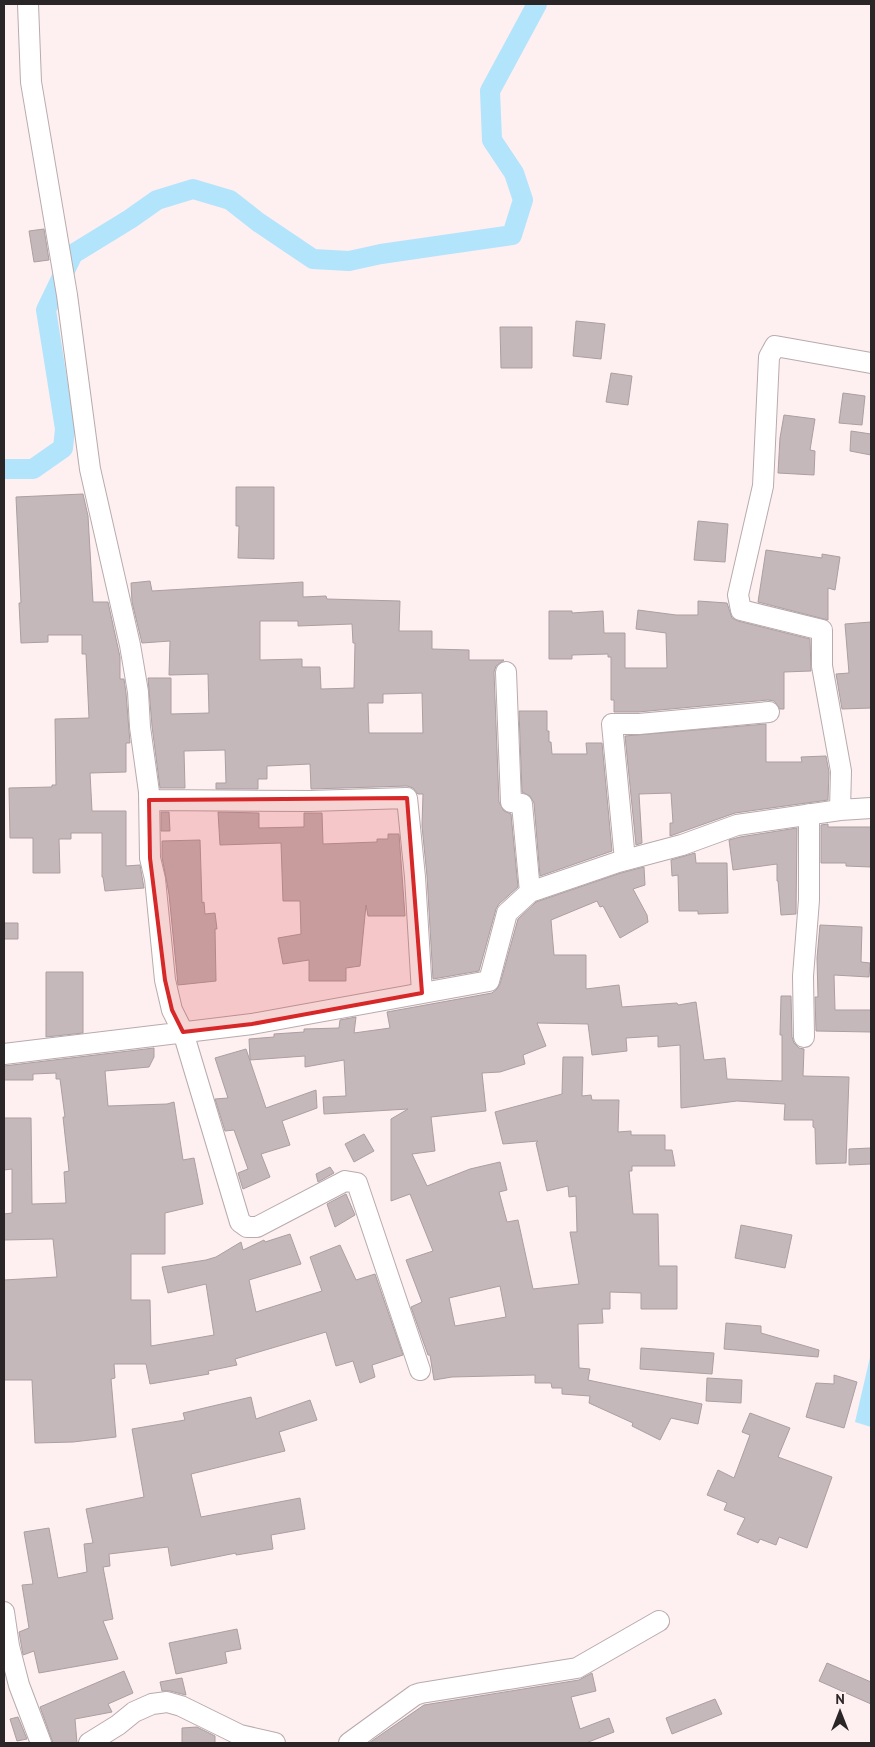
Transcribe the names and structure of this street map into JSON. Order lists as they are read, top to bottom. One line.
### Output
{"north":"top"}
